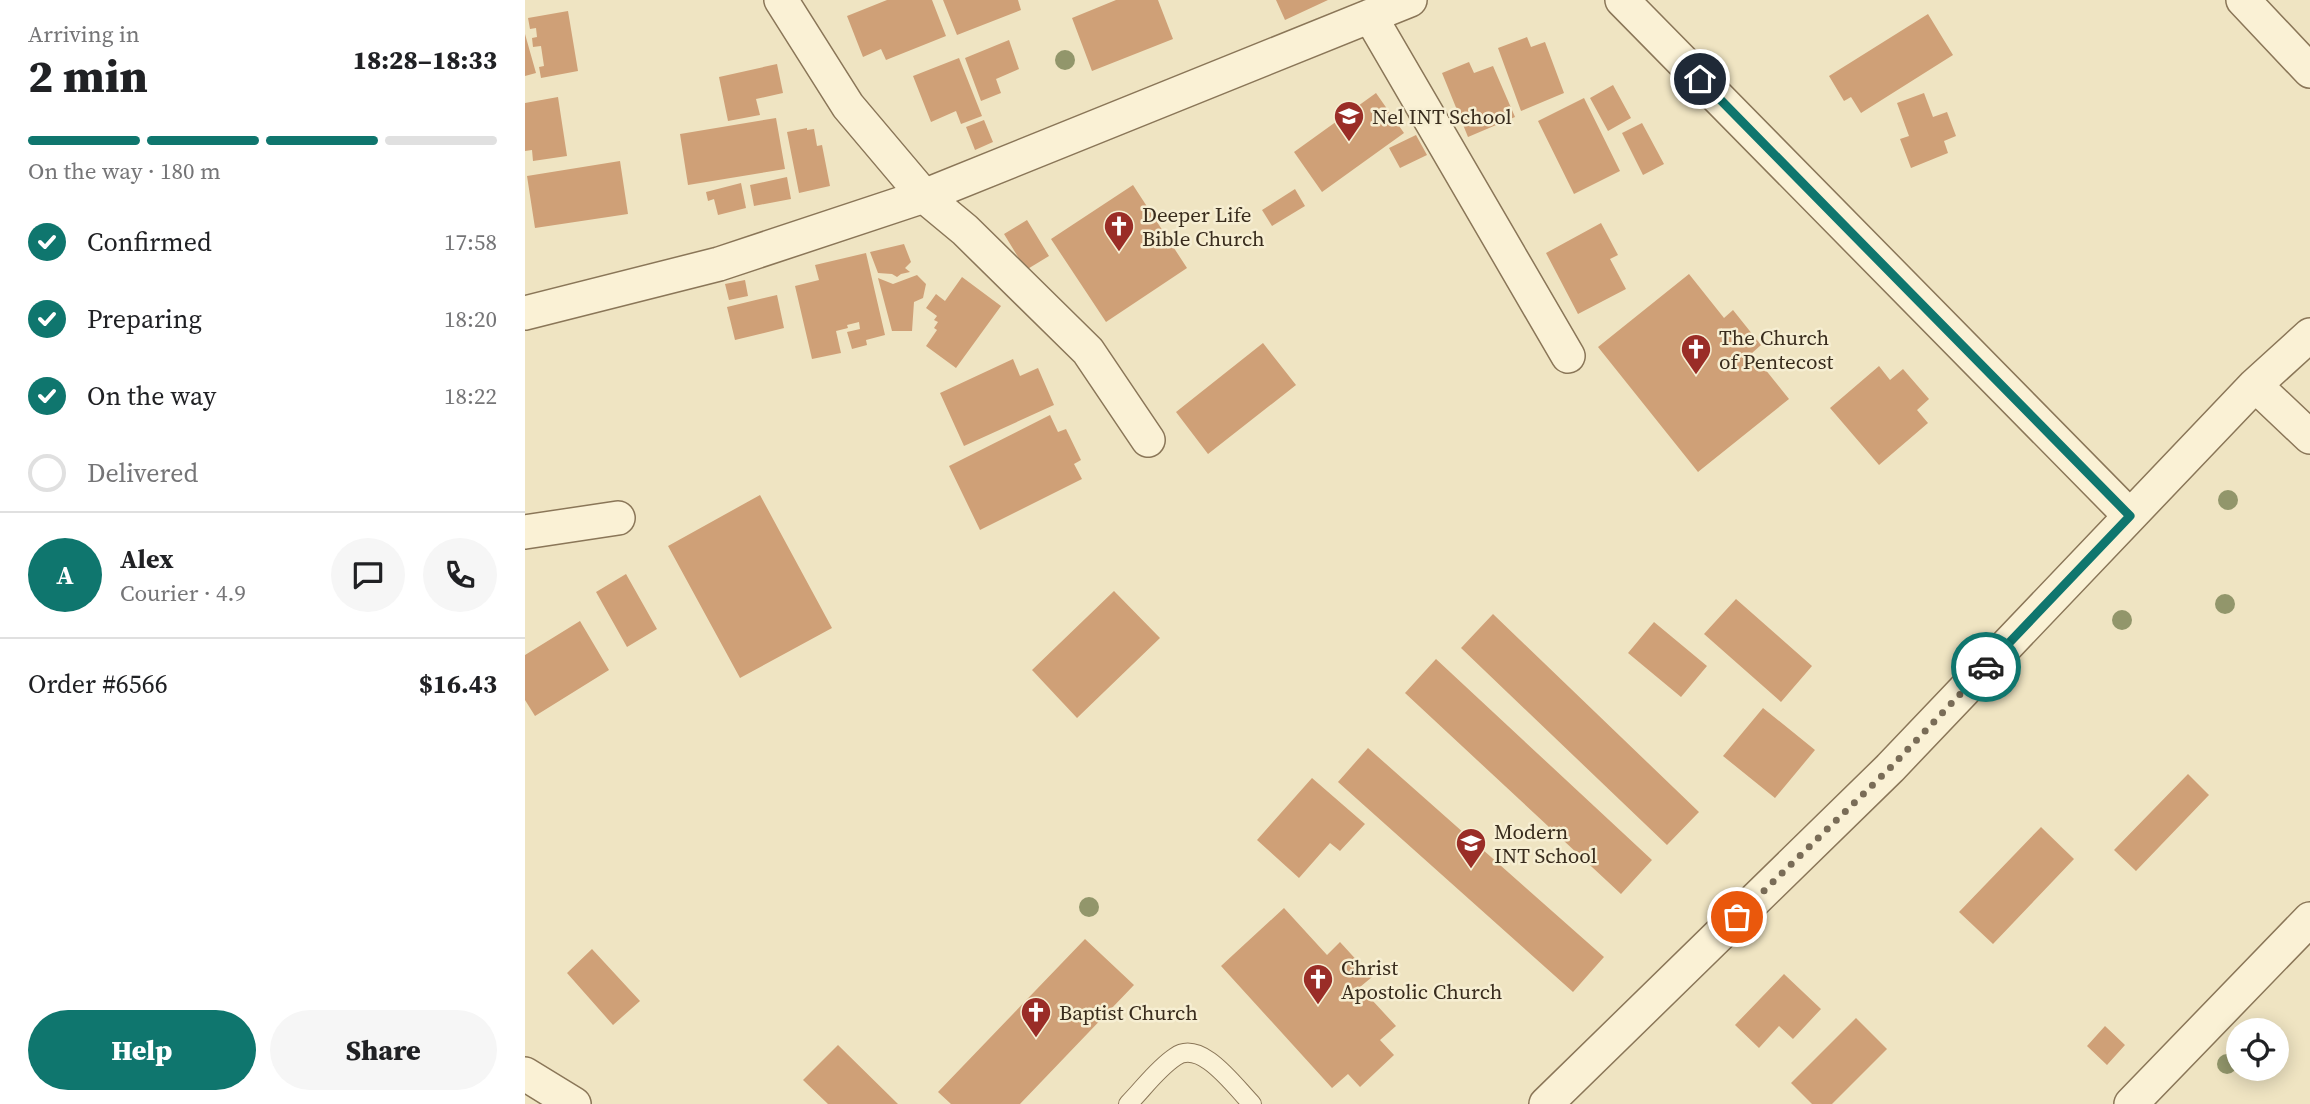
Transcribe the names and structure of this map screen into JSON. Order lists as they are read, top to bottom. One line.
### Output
{"places":{"school or university":["Nel INT School","Modern INT School"],"church":["Deeper Life Bible Church","The Church of Pentecost","Christ Apostolic Church","Baptist Church"]},"page":{"heading":["2 min","Arriving in","18:28–18:33"],"panel":["Alex","Courier · 4.9","Order #6566","$16.43"],"bar":"On the way · 180 m","list":[["Confirmed","17:58"],["Preparing","18:20"],["On the way","18:22"],"Delivered"],"round":"A","buttons":["Help","Share"]}}
